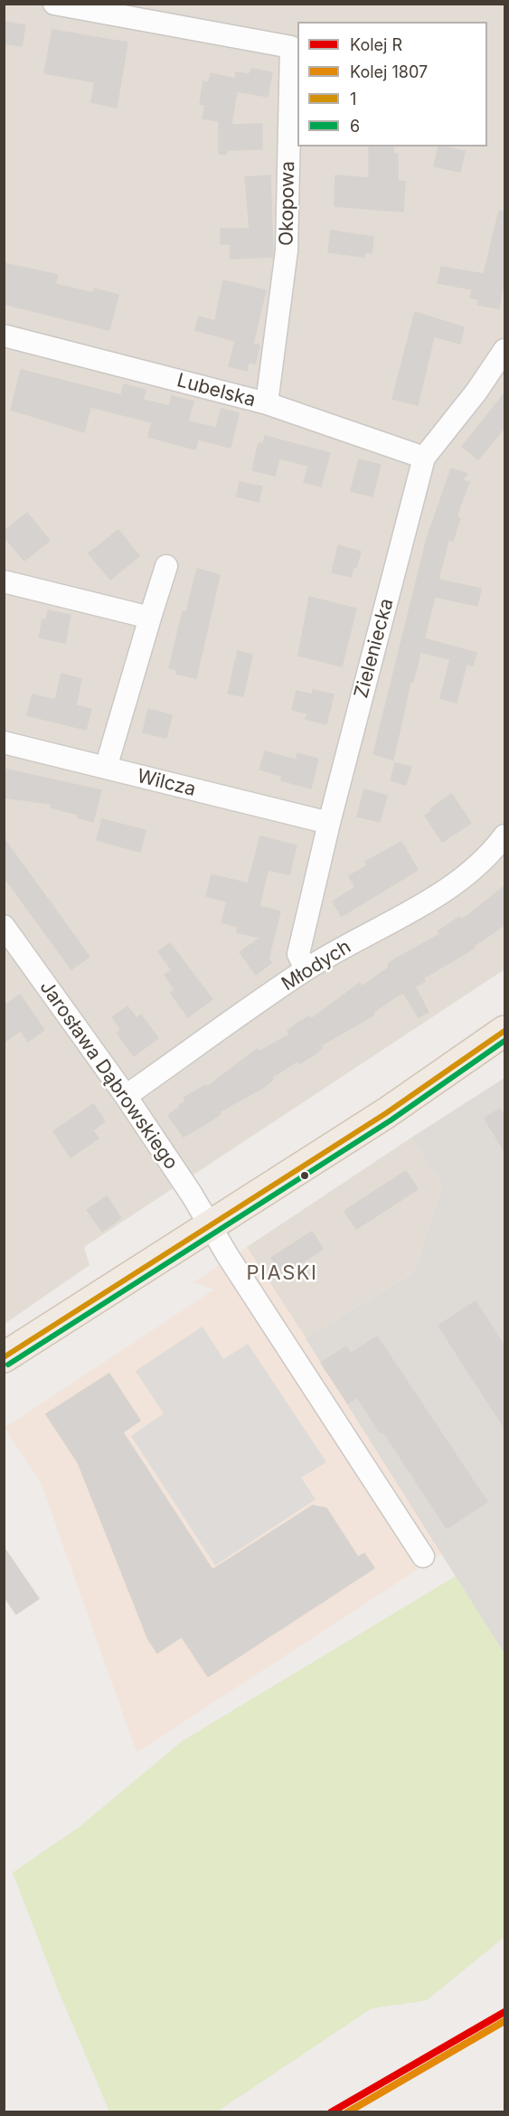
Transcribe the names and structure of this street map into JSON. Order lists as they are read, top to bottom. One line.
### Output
{"streets":{"street":["Okopowa","Lubelska","Zieleniecka","Wilcza","Młodych","Jarosława Dąbrowskiego"]},"crossings":[["Okopowa","Lubelska"],["Lubelska","Zieleniecka"],["Zieleniecka","Wilcza"],["Zieleniecka","Młodych"],["Młodych","Jarosława Dąbrowskiego"]],"districts":["PIASKI"],"lines":["transit line 1","transit line 6","rail line R","rail line 1807"],"legend":["Kolej R","Kolej 1807","1","6"]}
